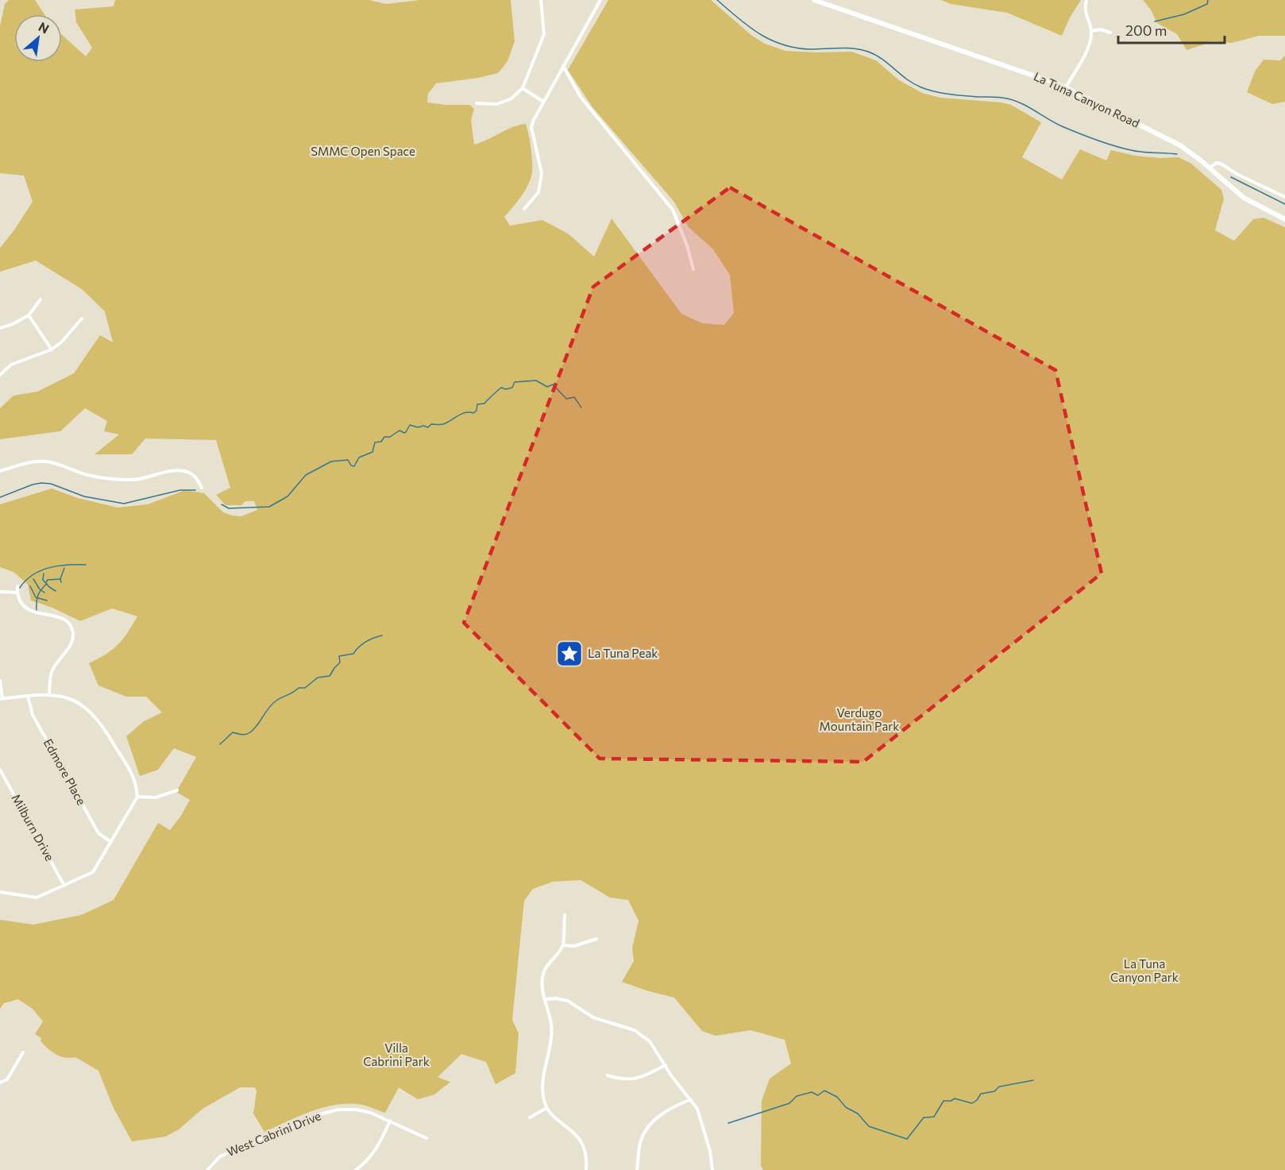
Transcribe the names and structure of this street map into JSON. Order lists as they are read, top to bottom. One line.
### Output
{"streets":{"main road":["La Tuna Canyon Road"],"street":["Edmore Place","Milburn Drive","West Cabrini Drive"]},"parks":["SMMC Open Space","Verdugo Mountain Park","La Tuna Canyon Park","Villa Cabrini Park"],"places":{"place":["La Tuna Peak"]},"scale_bar":"200 m","north":"top right"}
